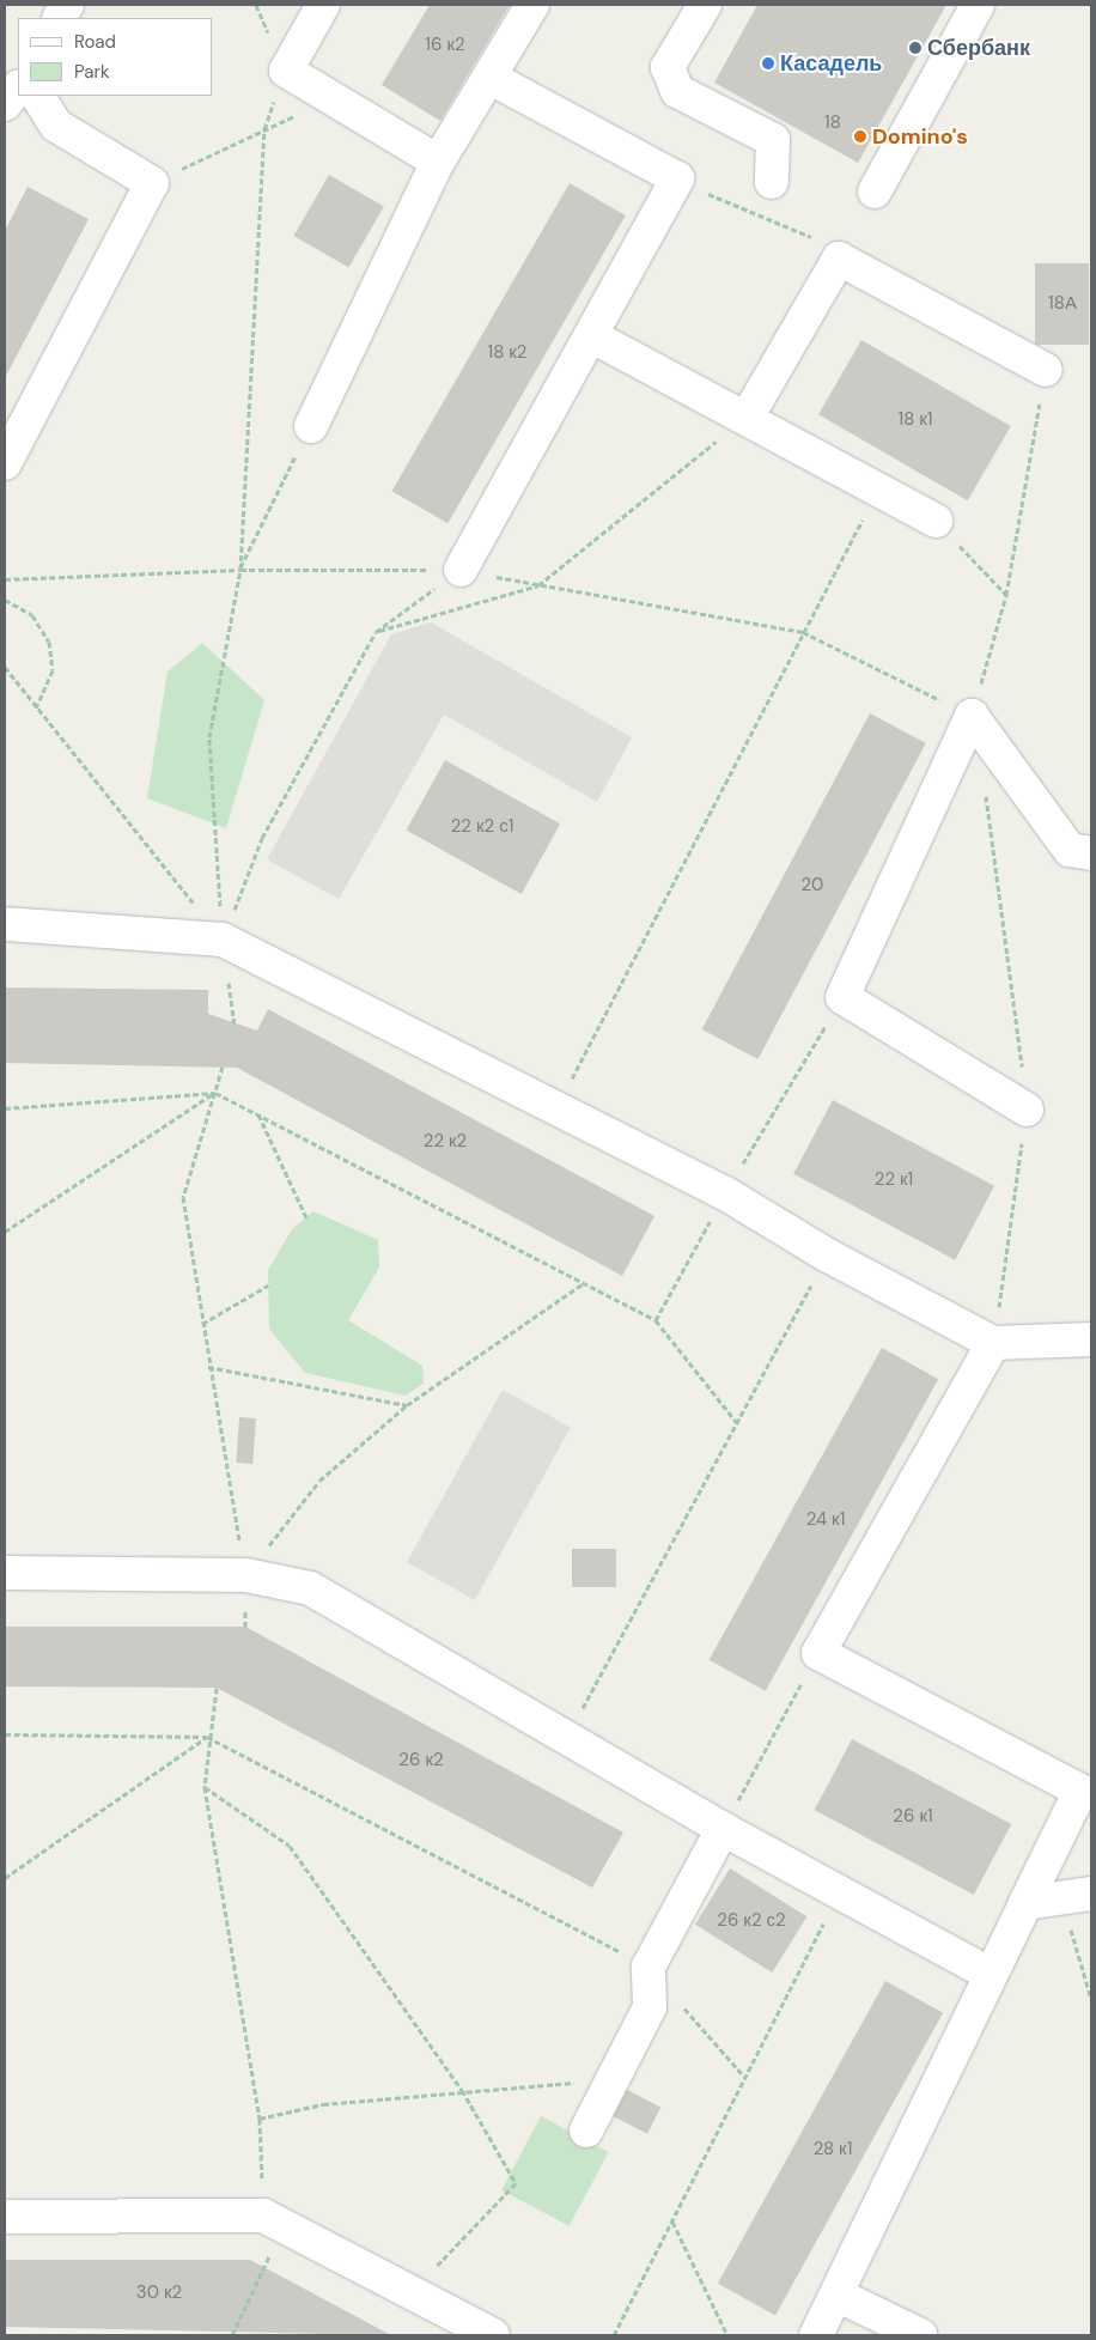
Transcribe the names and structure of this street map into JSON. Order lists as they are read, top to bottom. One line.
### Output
{"places":["Сбербанк","Касадель","Domino's"],"house_numbers":["16 к2","18","18А","18 к2","18 к1","22 к2 с1","20","22 к2","22 к1","24 к1","26 к2","26 к1","26 к2 с2","28 к1","30 к2"],"legend":["Road","Park"]}
